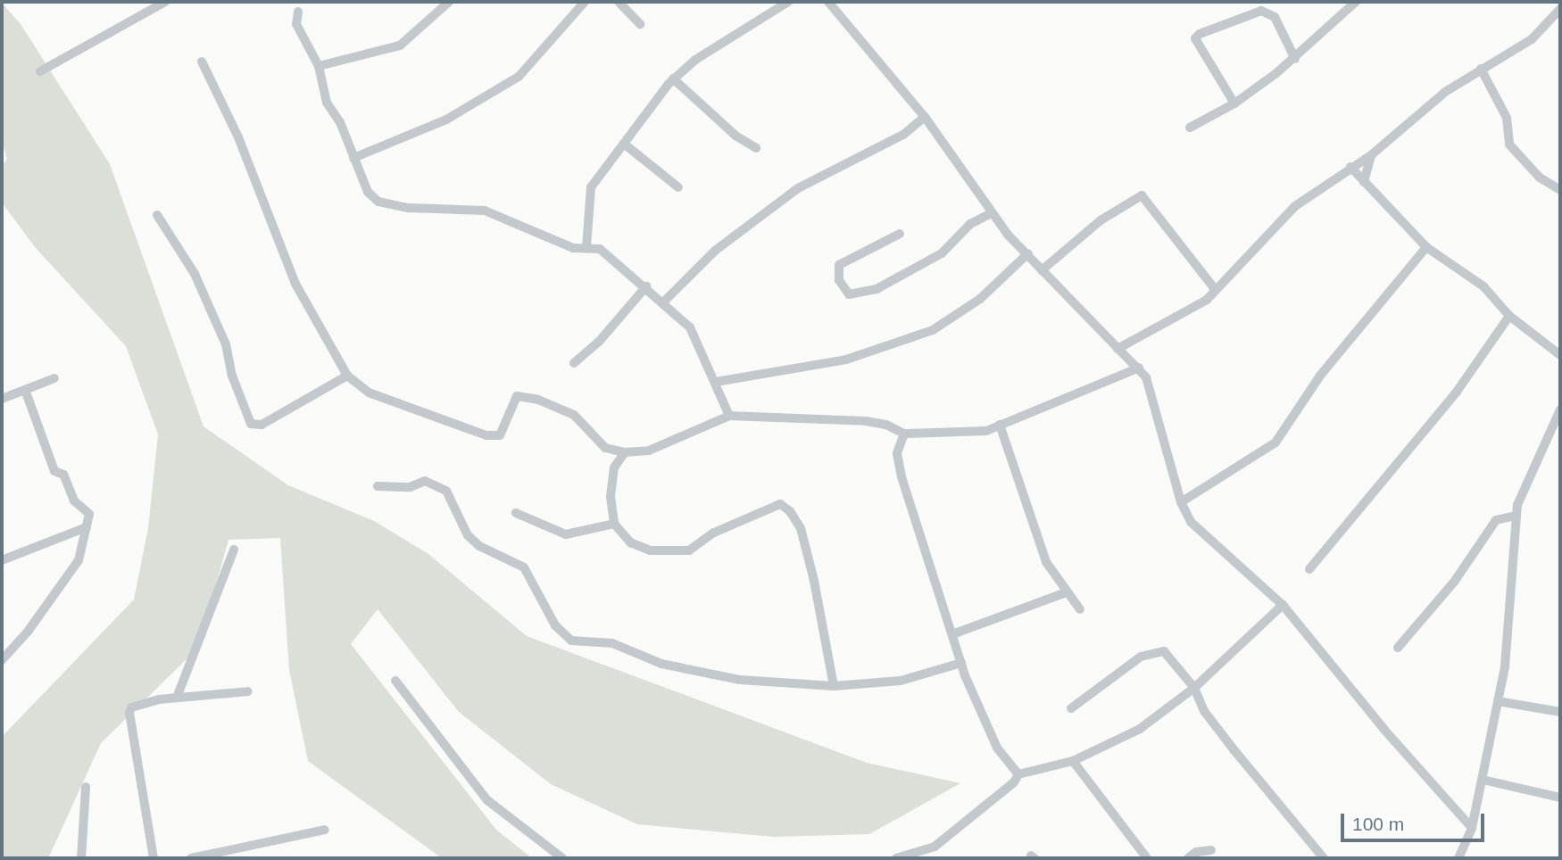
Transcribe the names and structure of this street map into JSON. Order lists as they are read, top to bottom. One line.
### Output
{"scale_bar":"100 m"}
